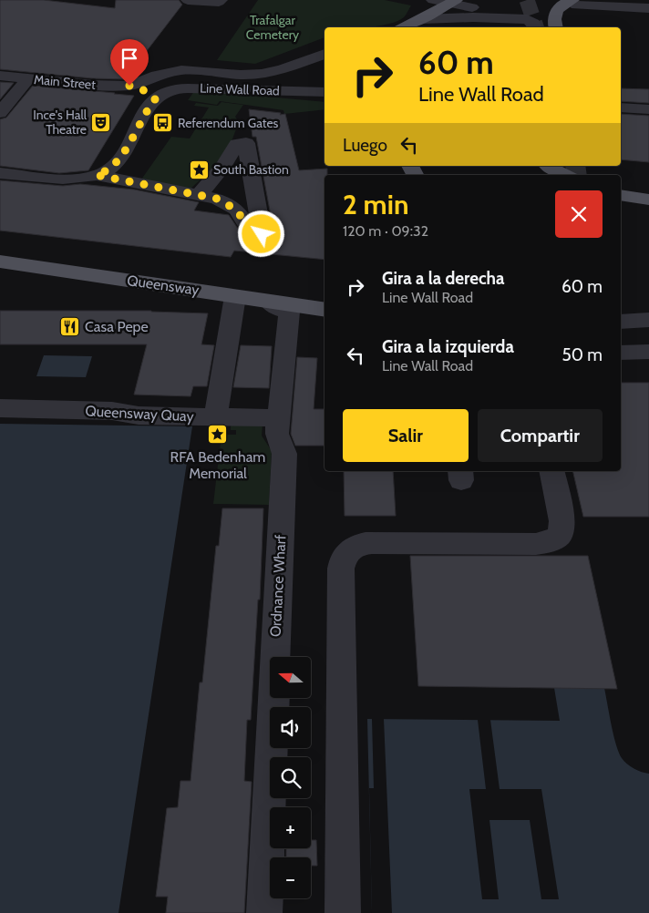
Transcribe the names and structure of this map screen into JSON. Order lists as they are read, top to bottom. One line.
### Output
{"streets":{"main road":["Queensway"],"street":["Main Street","Line Wall Road","Queensway Quay","Ordnance Wharf"]},"crossings":[["Queensway","Ordnance Wharf"],["Queensway Quay","Ordnance Wharf"]],"parks":["Trafalgar Cemetery"],"places":{"theatre":["Ince's Hall Theatre"],"bus stop":["Referendum Gates"],"place":["South Bastion","RFA Bedenham Memorial"],"restaurant":["Casa Pepe"]},"north":"left","page":{"turn":["60 m","Line Wall Road"],"then":"Luego","heading":["2 min","120 m · 09:32"],"list":[{"name":"Gira a la derecha","note":"Line Wall Road","value":"60 m"},{"name":"Gira a la izquierda","note":"Line Wall Road","value":"50 m"}],"buttons":["Salir","Compartir"],"map_buttons":["+","−"]}}
